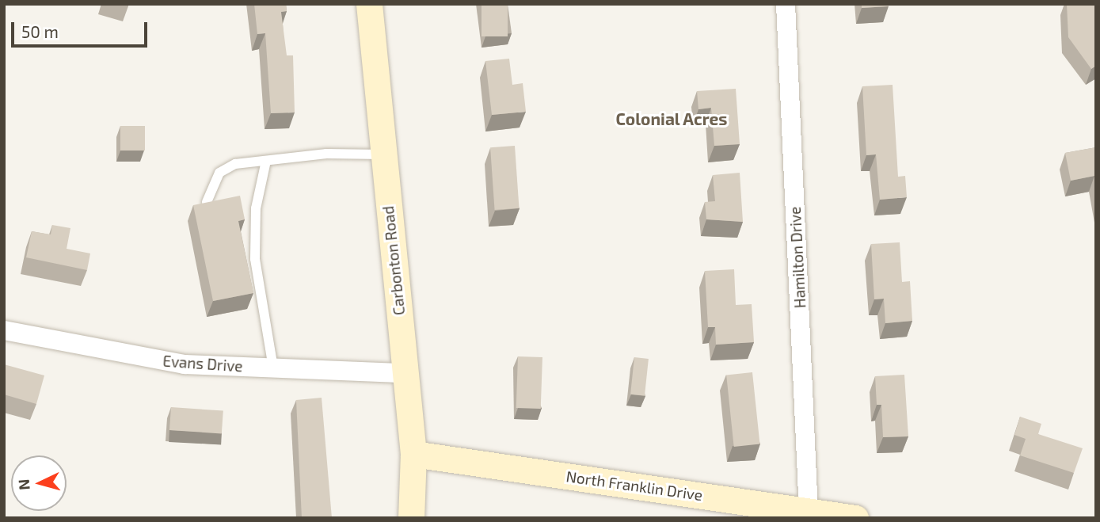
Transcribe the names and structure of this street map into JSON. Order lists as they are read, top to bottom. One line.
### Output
{"streets":{"street":["Hamilton Drive","Carbonton Road","Evans Drive","North Franklin Drive"]},"crossings":[["Hamilton Drive","North Franklin Drive"],["Carbonton Road","Evans Drive"],["Carbonton Road","North Franklin Drive"]],"districts":["Colonial Acres"],"scale_bar":"50 m","north":"left"}
